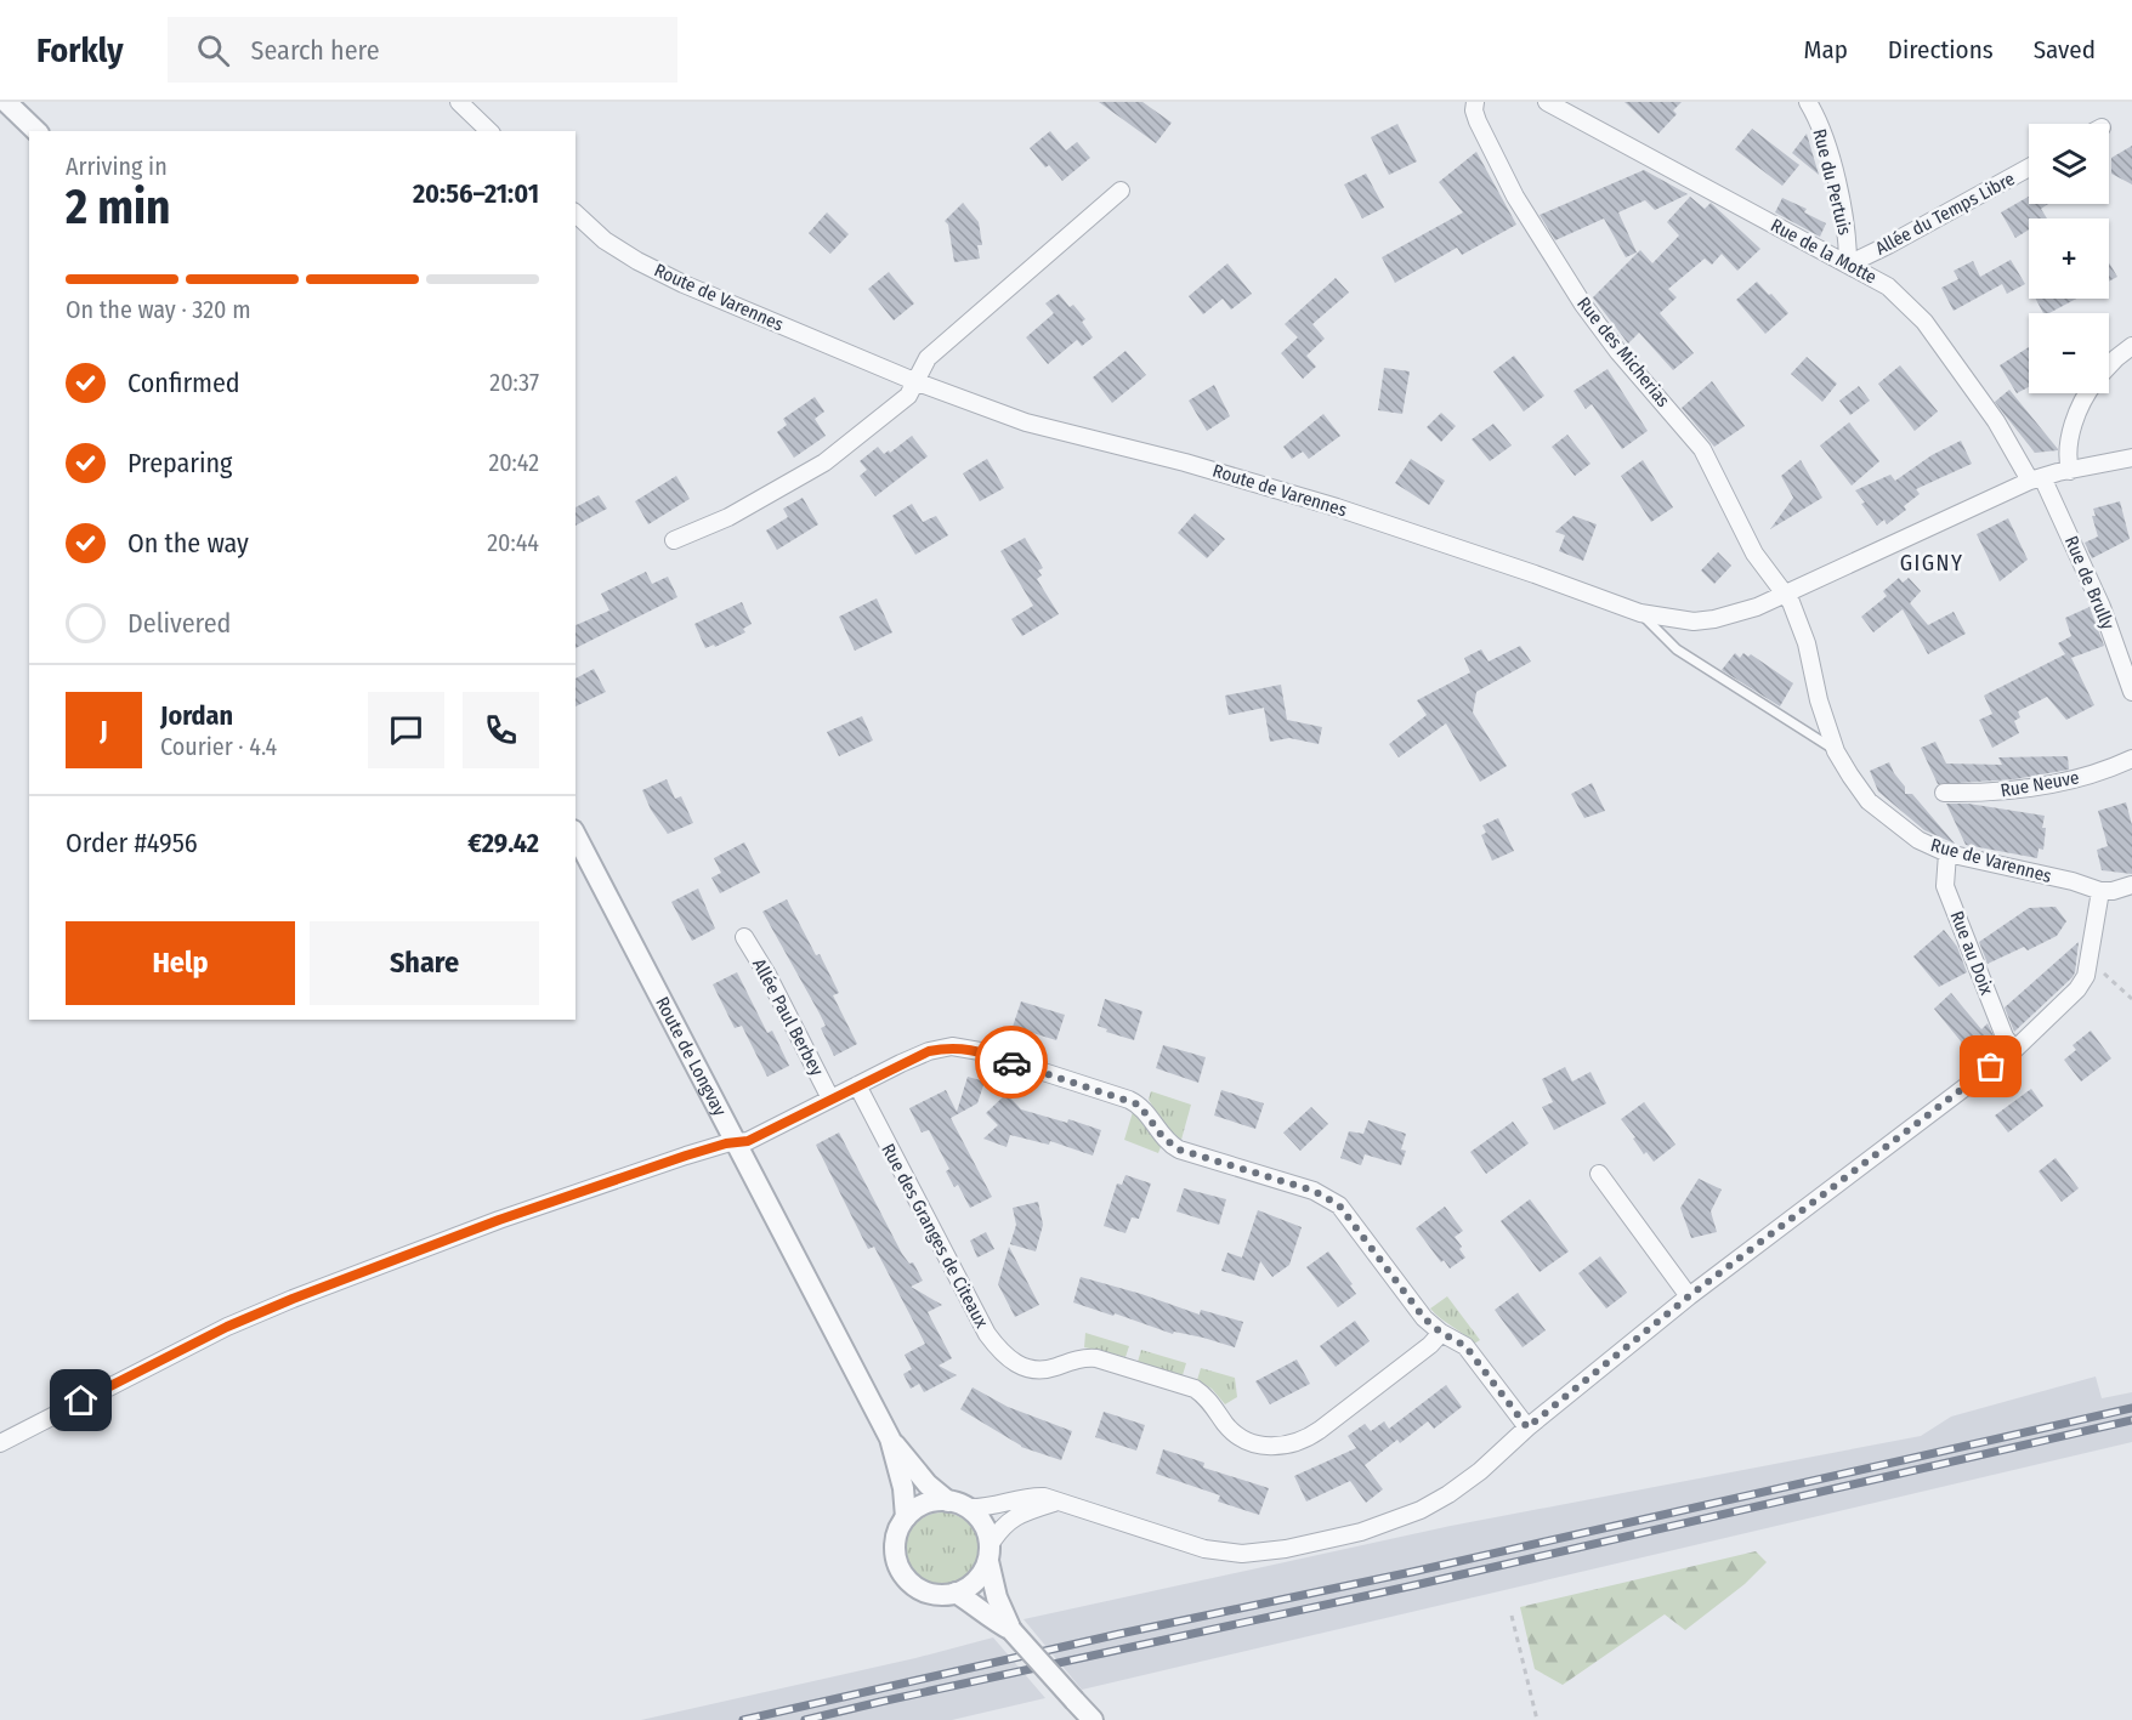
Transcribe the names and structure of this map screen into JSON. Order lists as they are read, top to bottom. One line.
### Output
{"streets":{"street":["Rue du Pertuis","Allée du Temps Libre","Rue de la Motte","Route de Varennes","Rue des Micherias","Rue de Brully","Rue Neuve","Rue de Varennes","Rue au Doix","Allée Paul Berbey","Route de Longvay","Rue des Granges de Citeaux"]},"crossings":[["Rue du Pertuis","Allée du Temps Libre"],["Rue du Pertuis","Rue de la Motte"],["Allée du Temps Libre","Rue de la Motte"],["Rue de la Motte","Route de Varennes"],["Rue de la Motte","Rue de Brully"],["Route de Varennes","Rue des Micherias"],["Route de Varennes","Rue de Brully"],["Route de Varennes","Rue de Varennes"],["Rue des Micherias","Rue de Varennes"],["Rue de Varennes","Rue au Doix"]],"districts":["GIGNY"],"page":{"header":"Forkly","search":"Search here","nav":["Map","Directions","Saved"],"map_buttons":["+","−"],"heading":["2 min","Arriving in","20:56–21:01"],"panel":["Jordan","Courier · 4.4","Order #4956","€29.42"],"bar":"On the way · 320 m","list":[["Confirmed","20:37"],["Preparing","20:42"],["On the way","20:44"],"Delivered"],"round":"J","buttons":["Help","Share"]}}
